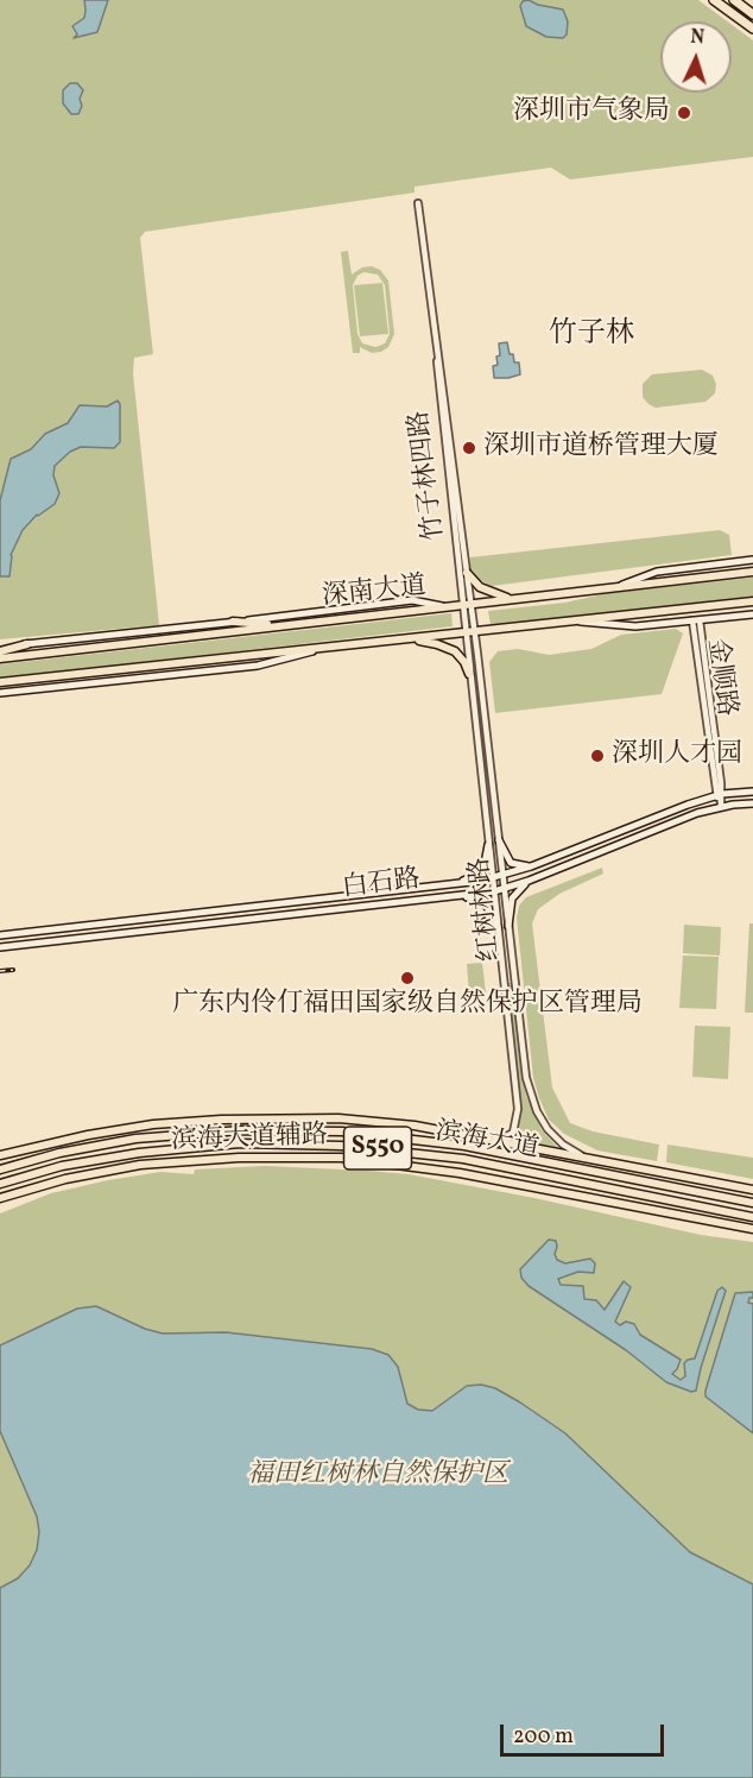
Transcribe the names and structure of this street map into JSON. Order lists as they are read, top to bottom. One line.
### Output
{"streets":{"main road":["深南大道","白石路","滨海大道辅路","滨海大道","S550"],"street":["竹子林四路","金顺路","红树林路"]},"crossings":[["竹子林四路","深南大道"],["竹子林四路","红树林路"],["深南大道","红树林路"],["金顺路","白石路"],["白石路","红树林路"],["红树林路","滨海大道辅路"]],"districts":["竹子林"],"parks":["福田红树林自然保护区"],"places":["深圳市气象局","深圳市道桥管理大厦","深圳人才园","广东内伶仃福田国家级自然保护区管理局"],"scale_bar":"200 m","north":"top"}
